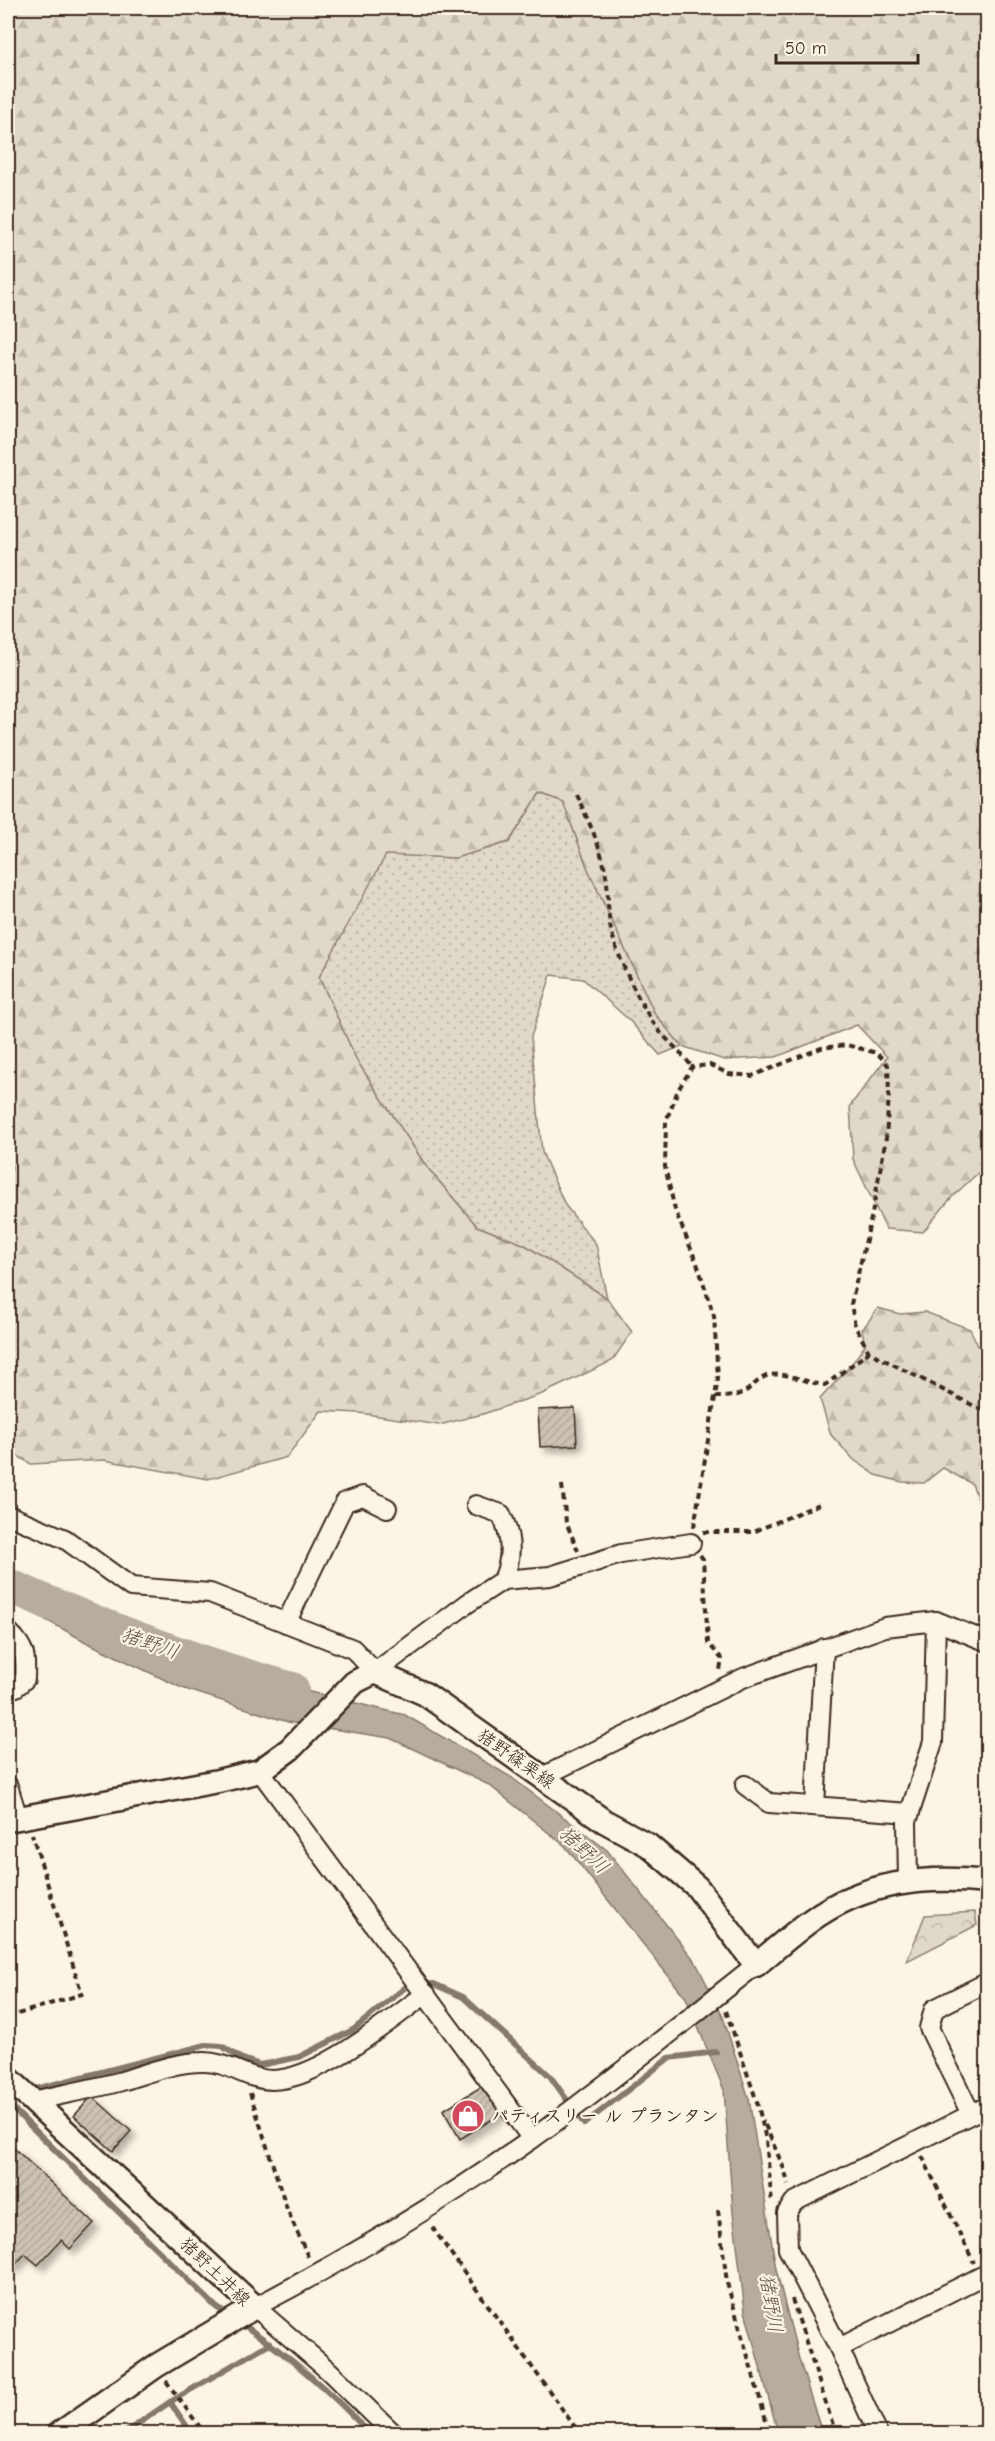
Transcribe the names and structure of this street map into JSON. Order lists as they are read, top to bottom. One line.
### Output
{"streets":{"main road":["猪野篠栗線","猪野土井線"]},"water":["猪野川"],"places":{"shop":["パティスリー ル プランタン"]},"scale_bar":"50 m"}
